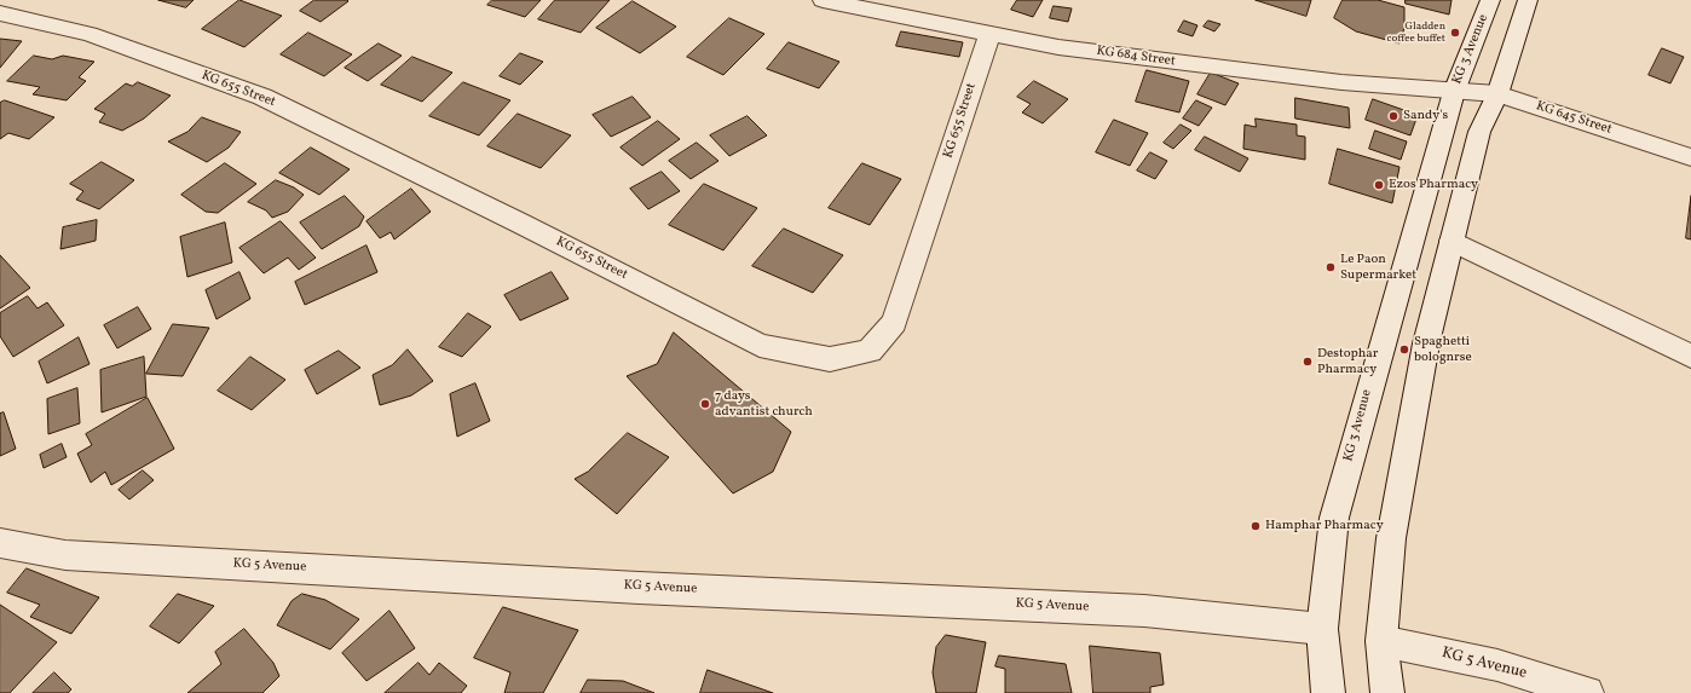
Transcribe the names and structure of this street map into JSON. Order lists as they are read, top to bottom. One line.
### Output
{"streets":{"street":["KG 3 Avenue","KG 684 Street","KG 655 Street","KG 645 Street","KG 5 Avenue"]},"crossings":[["KG 3 Avenue","KG 684 Street"],["KG 3 Avenue","KG 645 Street"],["KG 3 Avenue","KG 5 Avenue"],["KG 684 Street","KG 655 Street"],["KG 684 Street","KG 645 Street"]],"places":["Gladden coffee buffet","Sandy's","Ezos Pharmacy","Le Paon Supermarket","Spaghetti bolognrse","Destophar Pharmacy","7 days advantist church","Hamphar Pharmacy"]}
